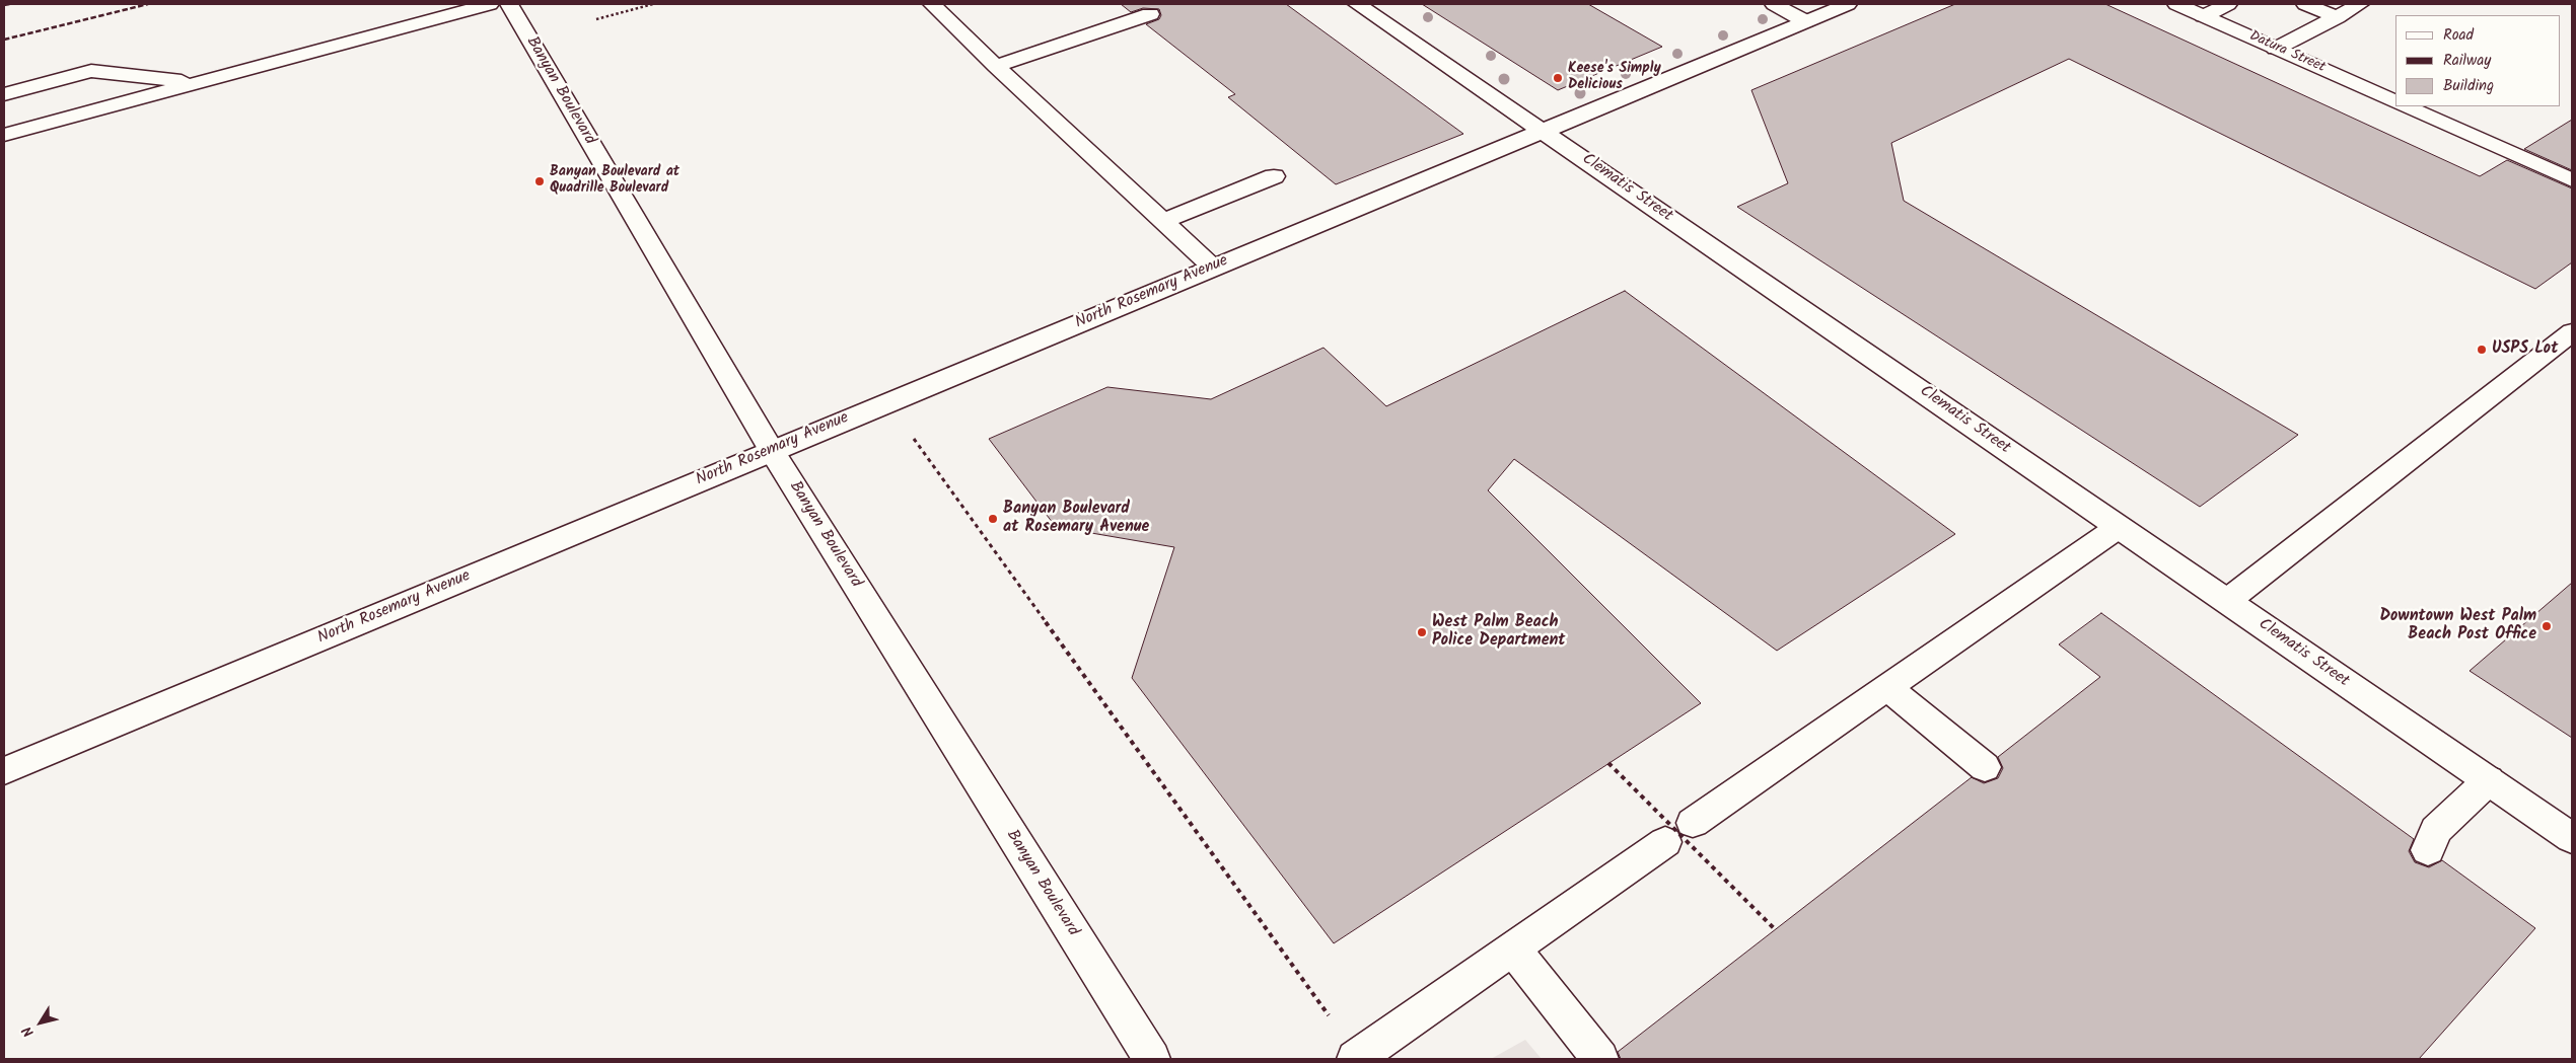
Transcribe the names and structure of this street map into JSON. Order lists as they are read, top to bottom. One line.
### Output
{"streets":{"street":["Datura Street","Banyan Boulevard","Clematis Street","North Rosemary Avenue"]},"crossings":[["Banyan Boulevard","North Rosemary Avenue"],["Clematis Street","North Rosemary Avenue"]],"places":["Keese's Simply Delicious","Banyan Boulevard at Quadrille Boulevard","USPS Lot","Banyan Boulevard at Rosemary Avenue","Downtown West Palm Beach Post Office","West Palm Beach Police Department"],"legend":["Road","Railway","Building"],"north":"bottom left"}
